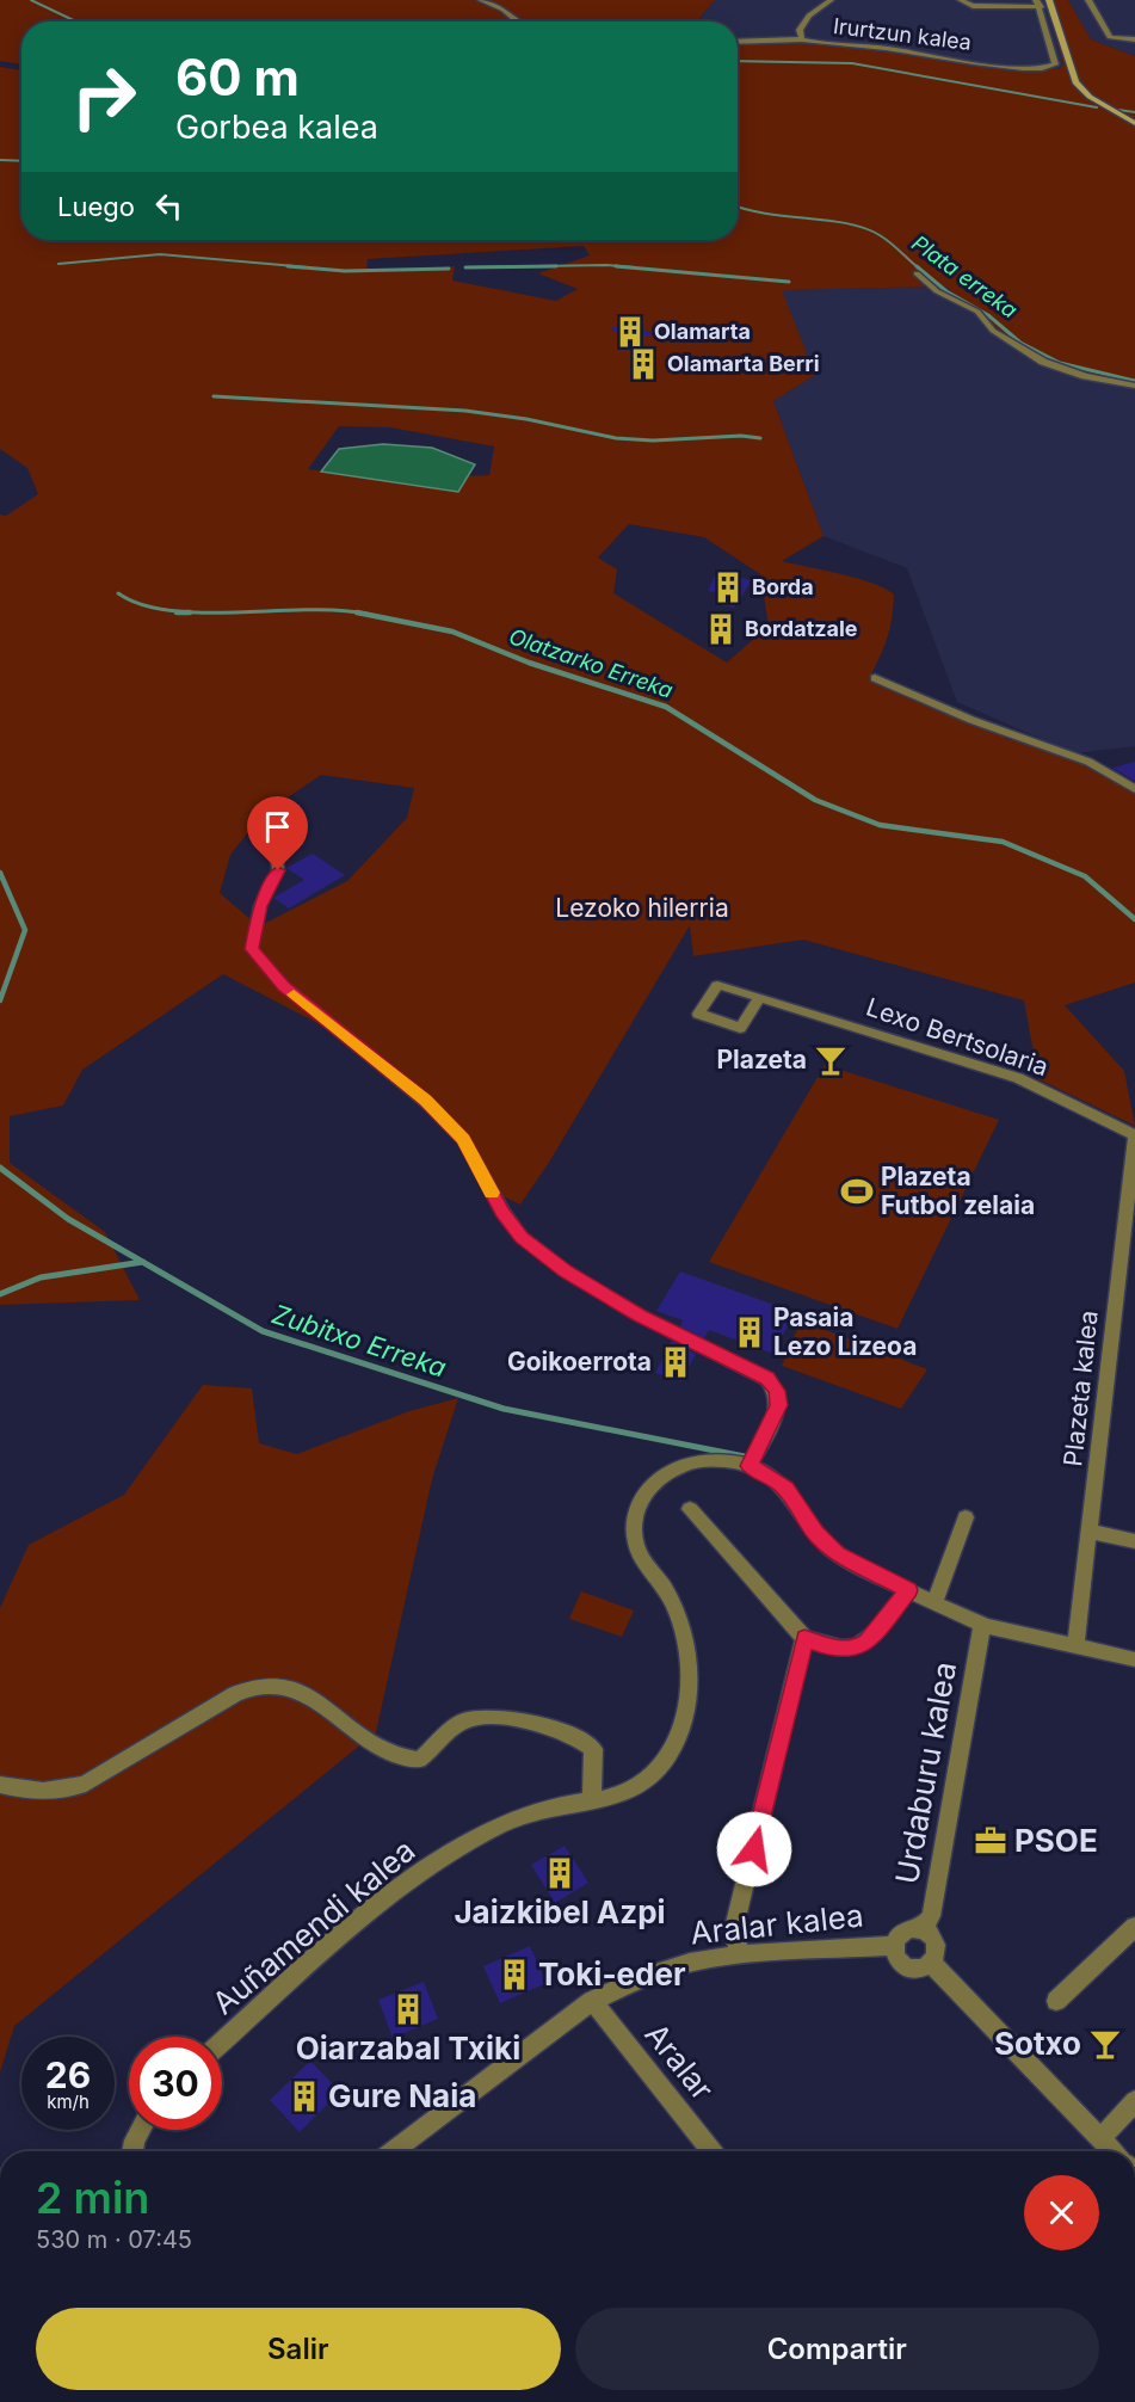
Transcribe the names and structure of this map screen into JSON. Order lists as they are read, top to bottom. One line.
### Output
{"streets":{"street":["Irurtzun kalea","Lexo Bertsolaria","Plazeta kalea","Urdaburu kalea","Aralar kalea","Auñamendi kalea","Aralar"]},"crossings":[["Lexo Bertsolaria","Plazeta kalea"],["Plazeta kalea","Auñamendi kalea"],["Urdaburu kalea","Aralar kalea"],["Urdaburu kalea","Auñamendi kalea"],["Aralar kalea","Aralar"]],"water":["Plata erreka","Olatzarko Erreka","Zubitxo Erreka"],"parks":["Lezoko hilerria"],"places":{"building":["Olamarta","Olamarta Berri","Borda","Bordatzale","Pasaia Lezo Lizeoa","Goikoerrota","Jaizkibel Azpi","Toki-eder","Oiarzabal Txiki","Gure Naia"],"bar":["Plazeta","Sotxo"],"sports":["Plazeta Futbol zelaia"],"office":["PSOE"]},"page":{"turn":["60 m","Gorbea kalea"],"then":"Luego","speed":"26 km/h","limit":"30","heading":["2 min","530 m · 07:45"],"buttons":["Salir","Compartir"]}}
